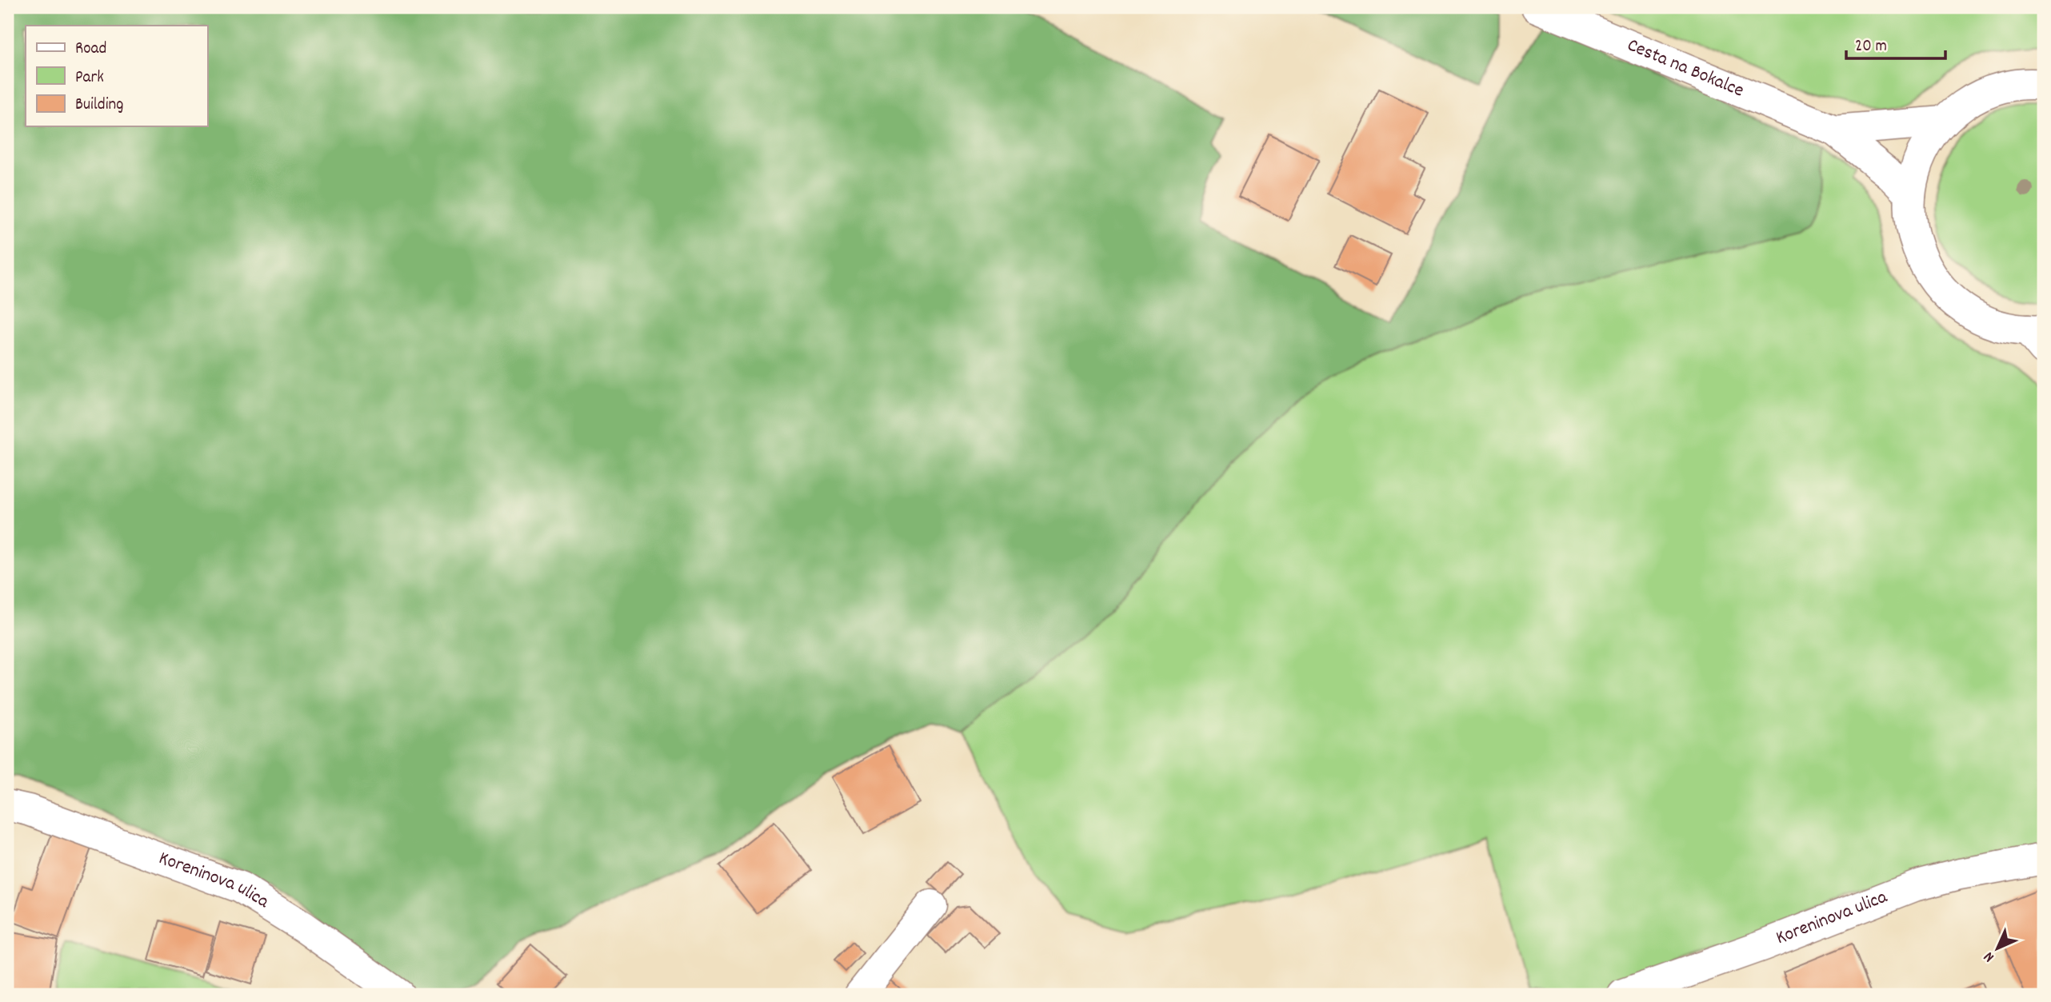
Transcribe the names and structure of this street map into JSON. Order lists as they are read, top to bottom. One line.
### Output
{"streets":{"street":["Cesta na Bokalce","Koreninova ulica"]},"legend":["Road","Park","Building"],"scale_bar":"20 m","north":"bottom left"}
